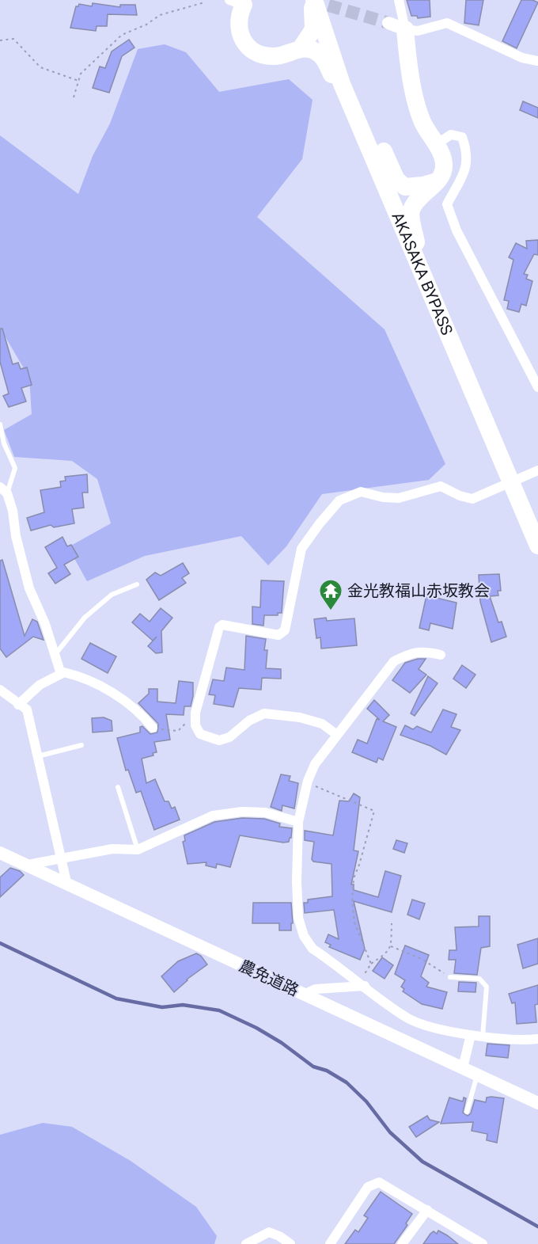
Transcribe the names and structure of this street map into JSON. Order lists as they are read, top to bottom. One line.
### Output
{"streets":{"highway":["AKASAKA BYPASS"],"street":["農免道路"]},"places":{"temple":["金光教福山赤坂教会"]}}
